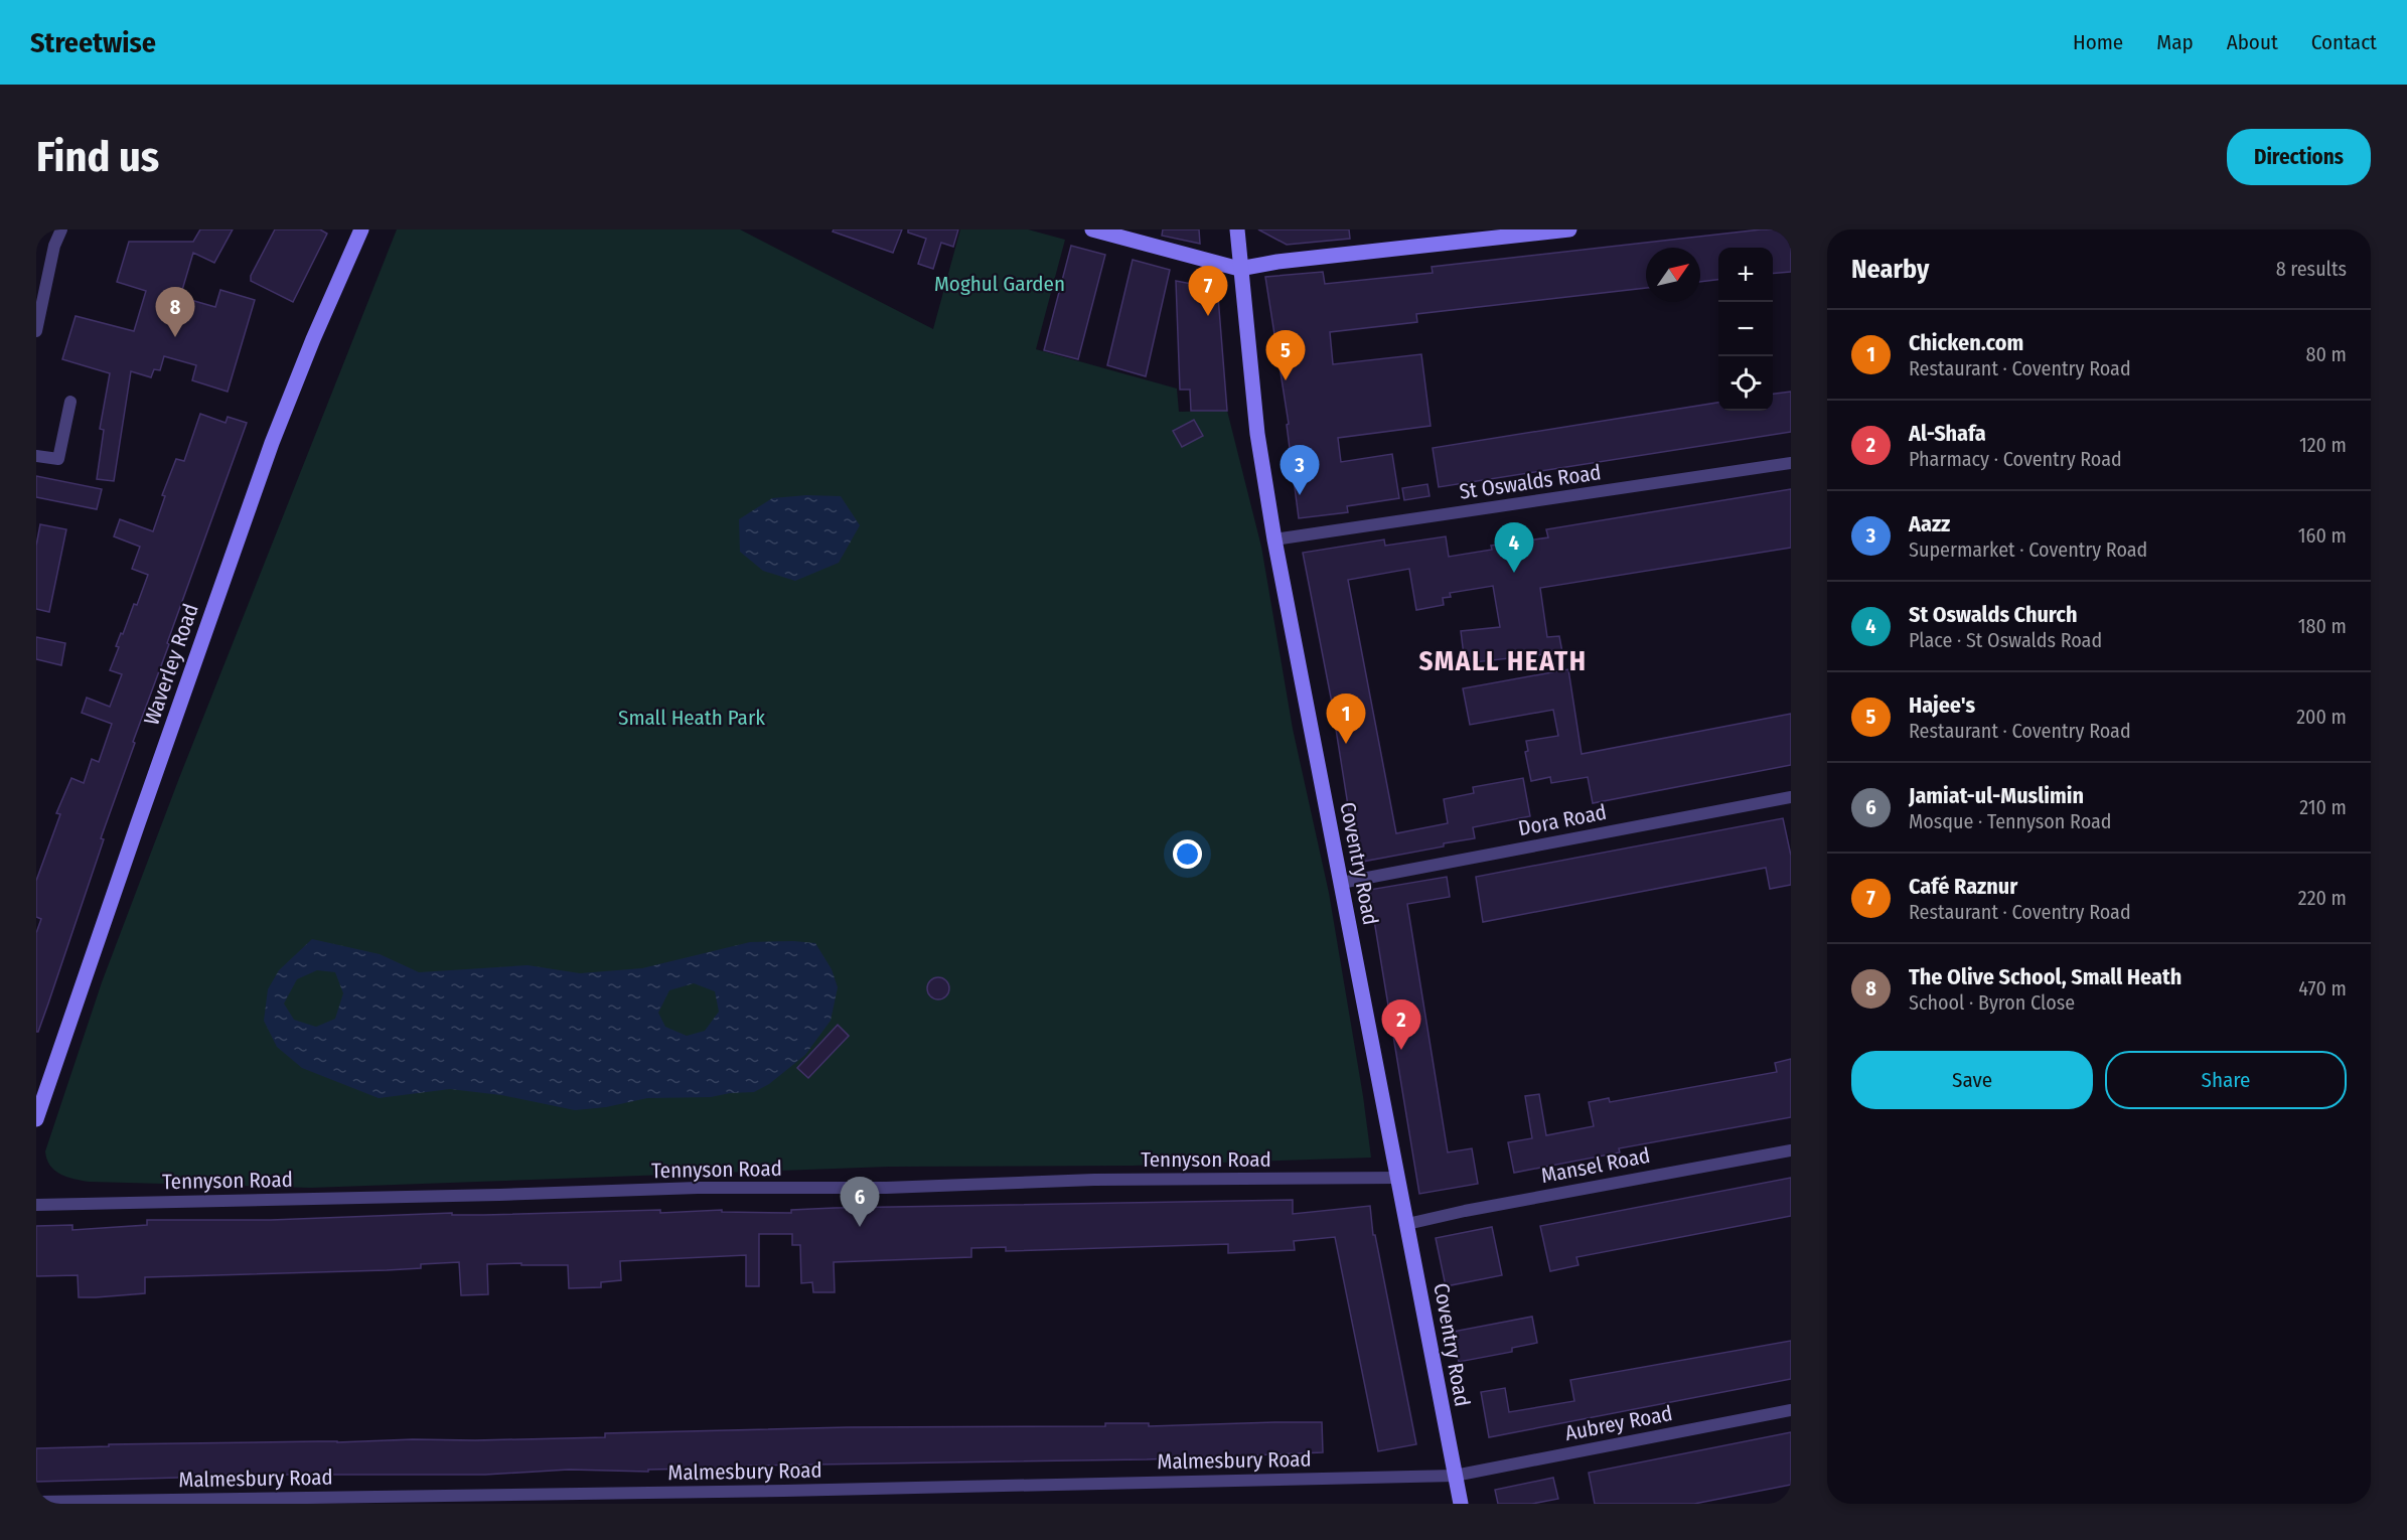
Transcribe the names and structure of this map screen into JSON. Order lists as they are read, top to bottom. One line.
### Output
{"streets":{"street":["St Oswalds Road","Waverley Road","Dora Road","Coventry Road","Tennyson Road","Mansel Road","Aubrey Road","Malmesbury Road"]},"crossings":[["St Oswalds Road","Coventry Road"],["Dora Road","Coventry Road"],["Coventry Road","Tennyson Road"],["Coventry Road","Mansel Road"],["Coventry Road","Aubrey Road"],["Coventry Road","Malmesbury Road"],["Aubrey Road","Malmesbury Road"]],"districts":["SMALL HEATH"],"parks":["Moghul Garden","Small Heath Park"],"north":"top right","page":{"header":"Streetwise","nav":["Home","Map","About","Contact"],"buttons":["Directions",["Save","Share"]],"title":"Find us","heading":["Nearby","8 results"],"map_buttons":["+","−"],"pins":["7","8","5","3","4","1","2","6"],"list":[{"mark":"1","name":"Chicken.com","note":"Restaurant · Coventry Road","value":"80 m"},{"mark":"2","name":"Al-Shafa","note":"Pharmacy · Coventry Road","value":"120 m"},{"mark":"3","name":"Aazz","note":"Supermarket · Coventry Road","value":"160 m"},{"mark":"4","name":"St Oswalds Church","note":"Place · St Oswalds Road","value":"180 m"},{"mark":"5","name":"Hajee's","note":"Restaurant · Coventry Road","value":"200 m"},{"mark":"6","name":"Jamiat-ul-Muslimin","note":"Mosque · Tennyson Road","value":"210 m"},{"mark":"7","name":"Café Raznur","note":"Restaurant · Coventry Road","value":"220 m"},{"mark":"8","name":"The Olive School, Small Heath","note":"School · Byron Close","value":"470 m"}]}}
